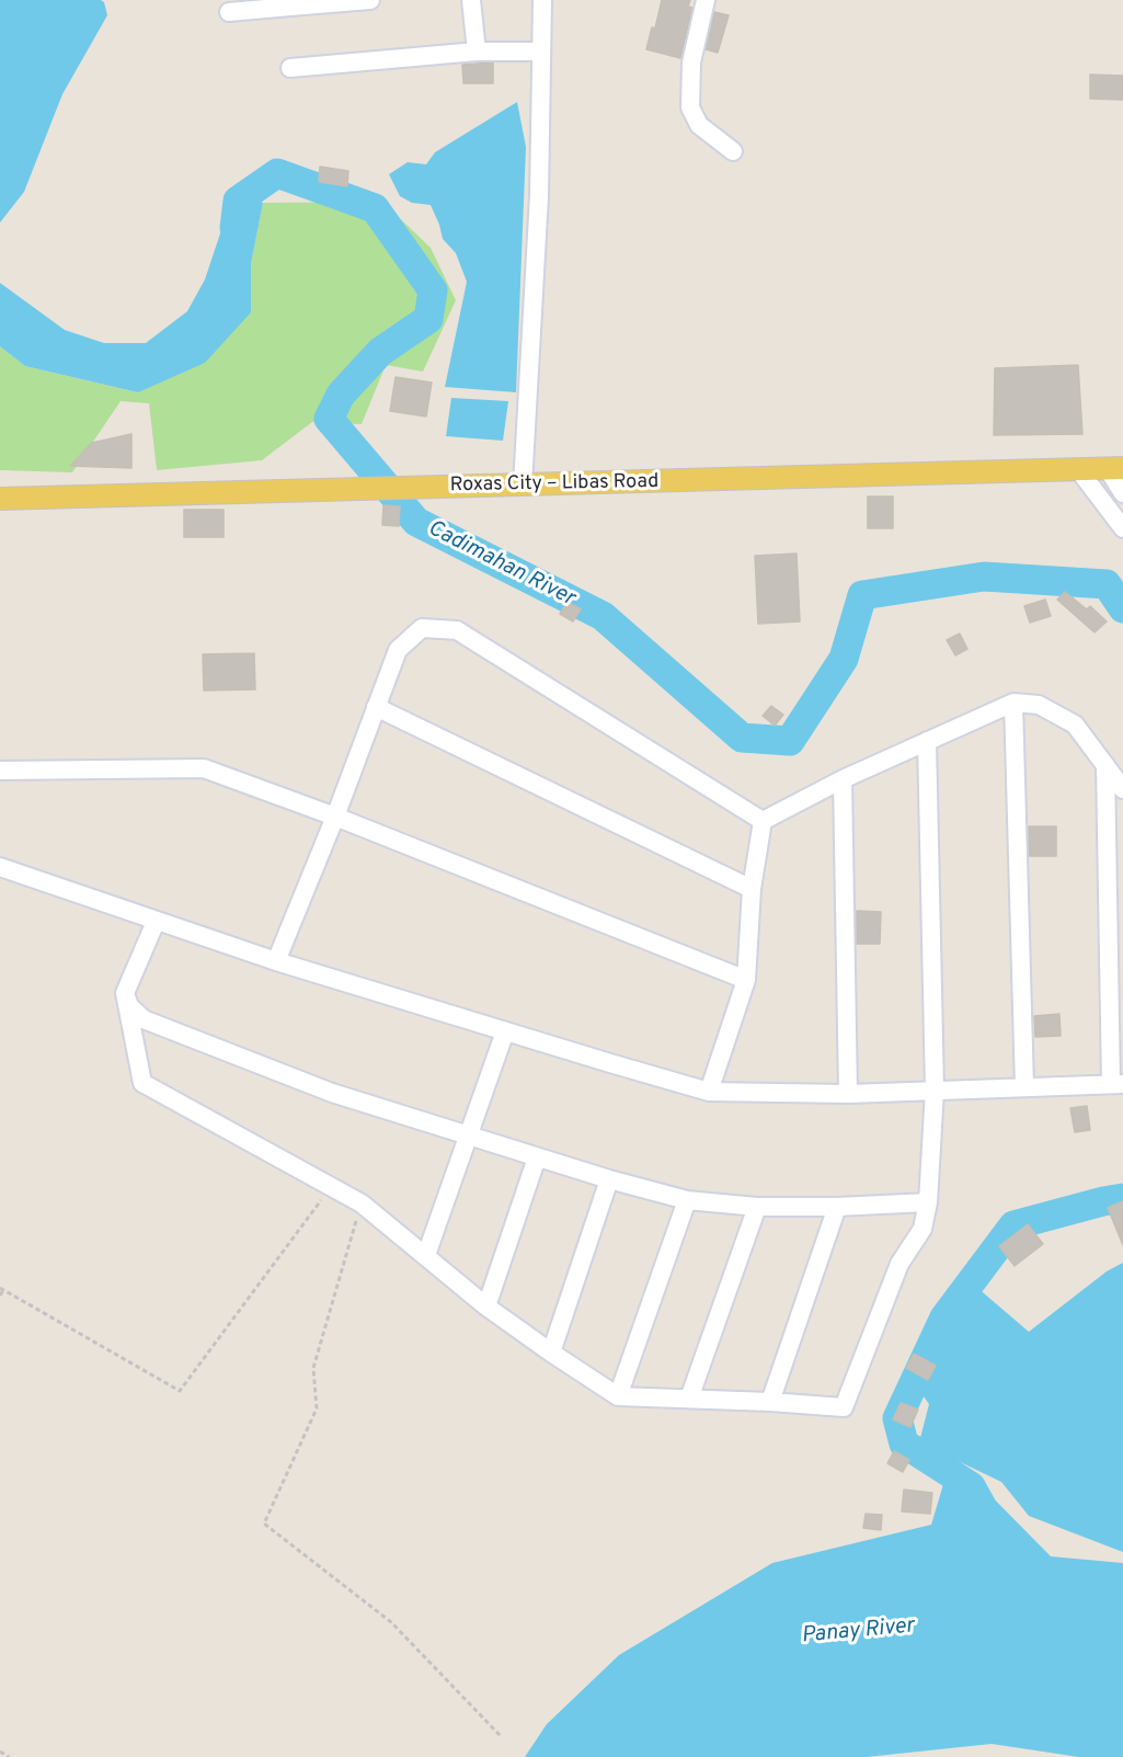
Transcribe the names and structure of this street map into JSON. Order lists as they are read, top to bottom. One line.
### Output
{"streets":{"main road":["Roxas City – Libas Road"]},"water":["Cadimahan River","Panay River"]}
